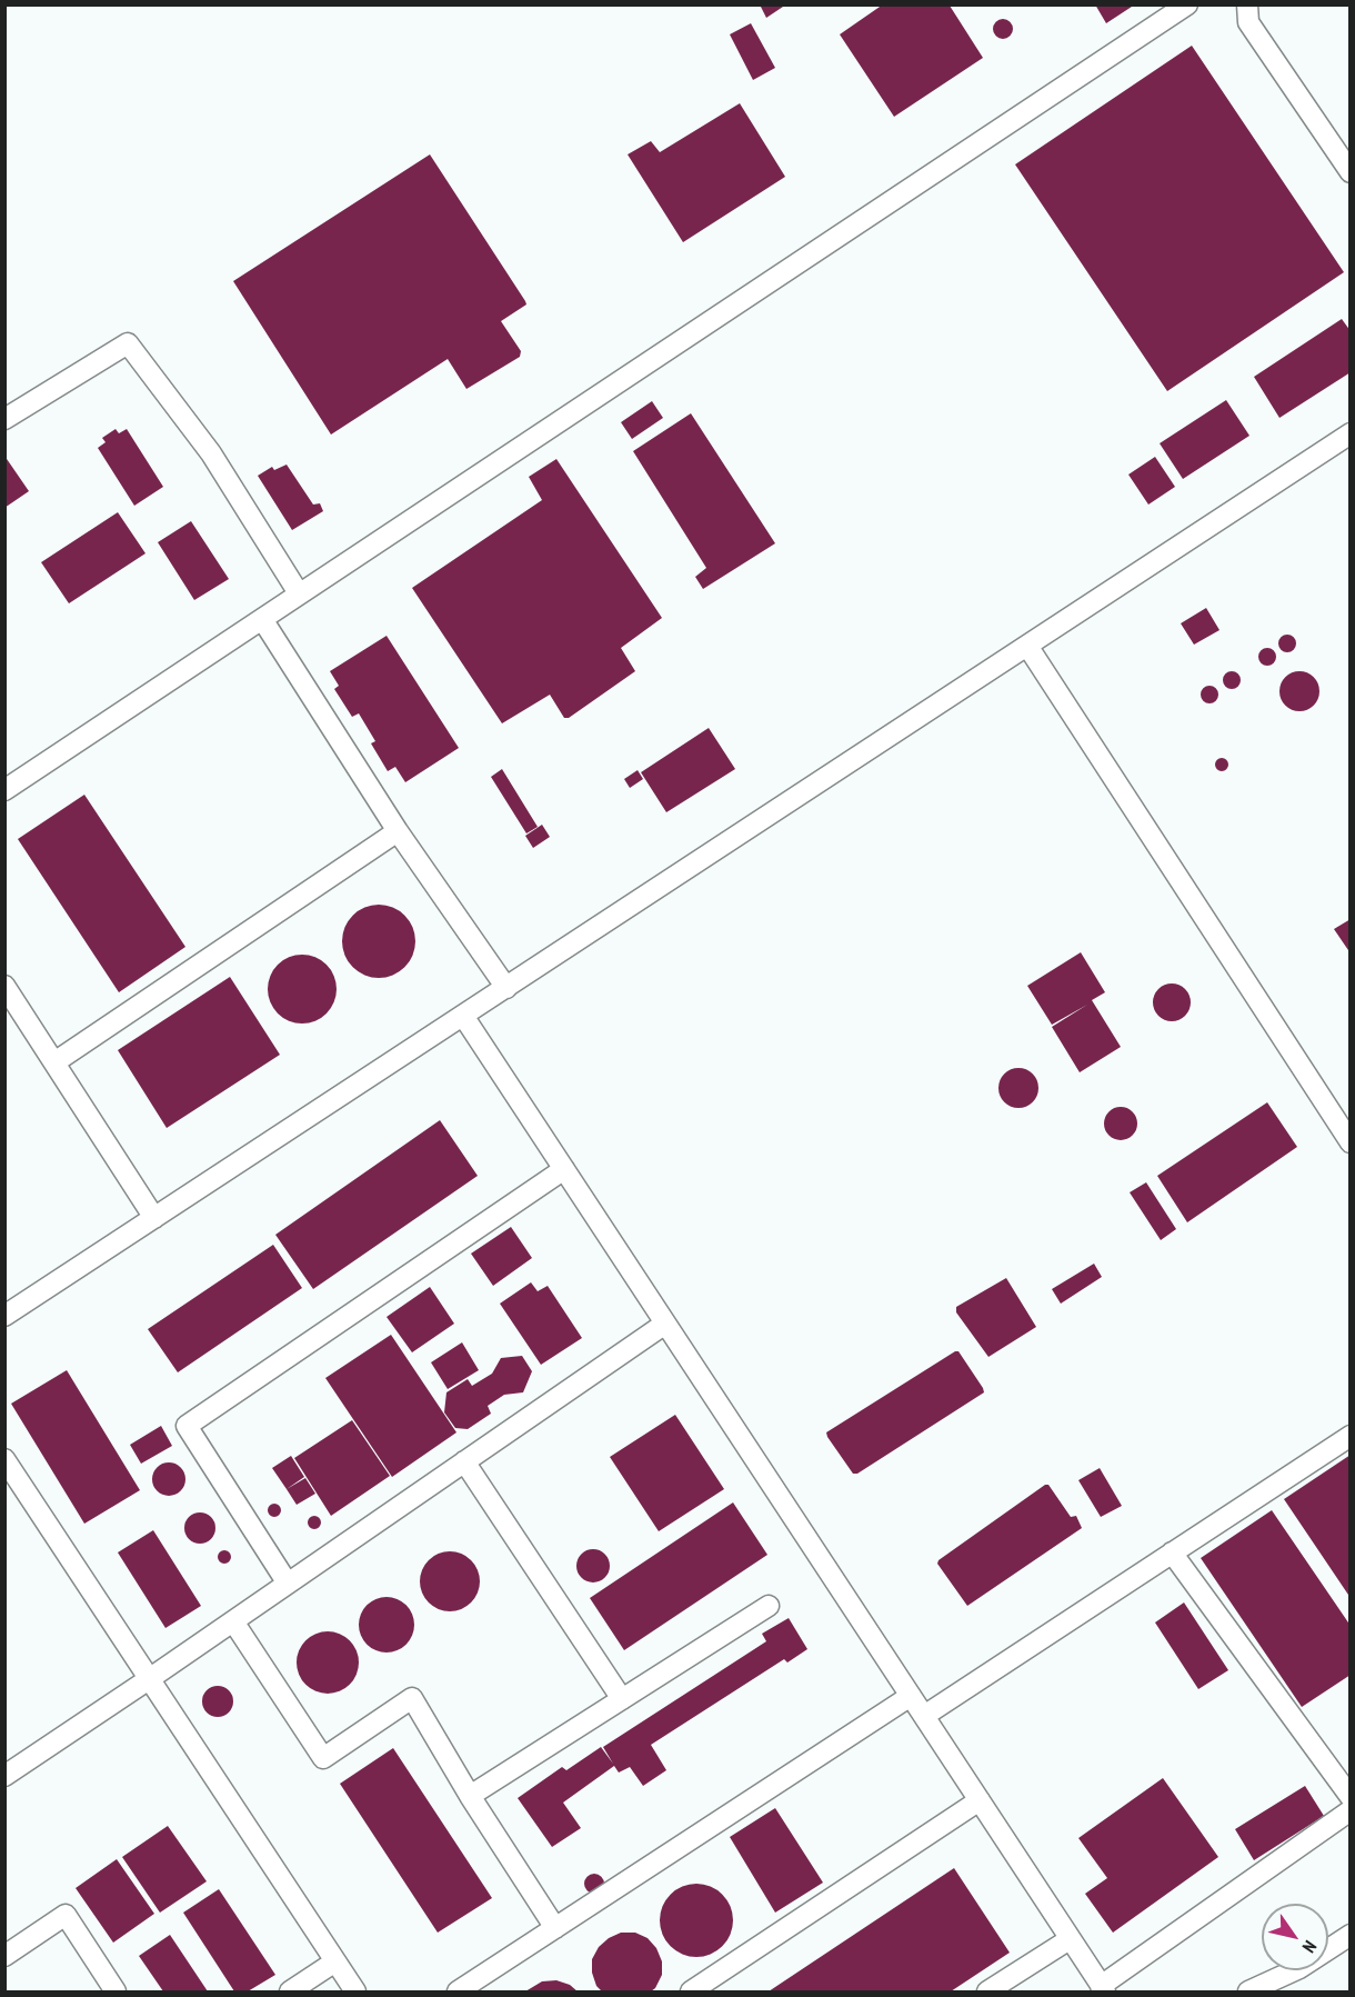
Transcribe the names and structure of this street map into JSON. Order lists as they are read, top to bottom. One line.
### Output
{"north":"bottom right"}
